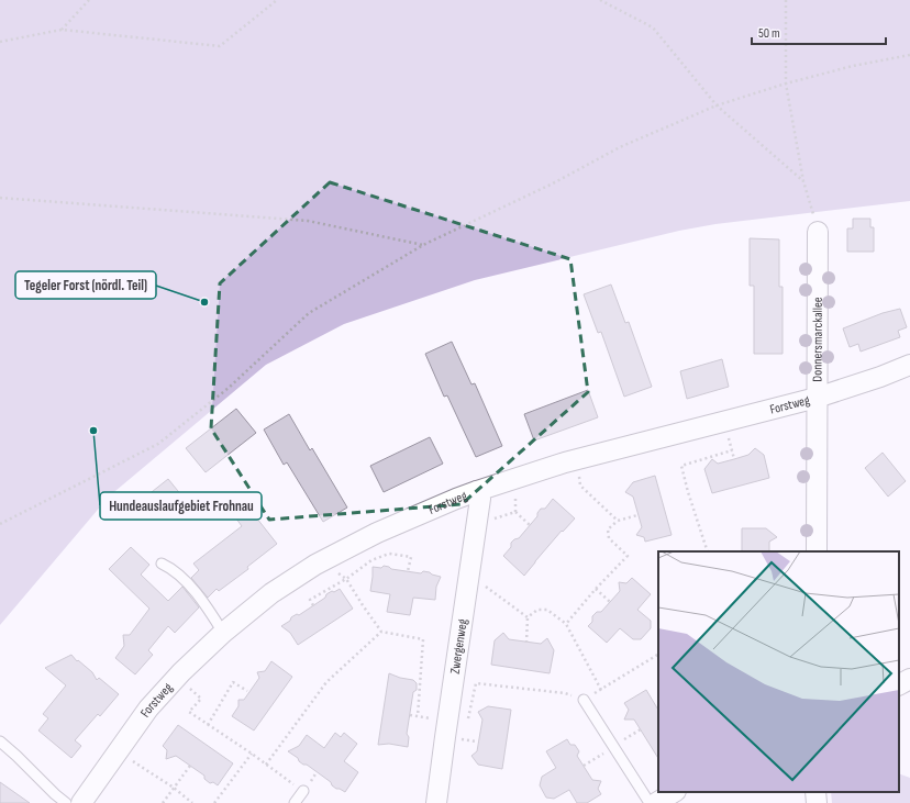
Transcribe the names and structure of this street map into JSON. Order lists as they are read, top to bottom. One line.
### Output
{"streets":{"street":["Donnersmarckallee","Forstweg","Zwergenweg"]},"crossings":[["Donnersmarckallee","Forstweg"],["Forstweg","Zwergenweg"]],"places":["Tegeler Forst (nördl. Teil)","Hundeauslaufgebiet Frohnau"],"scale_bar":"50 m"}
